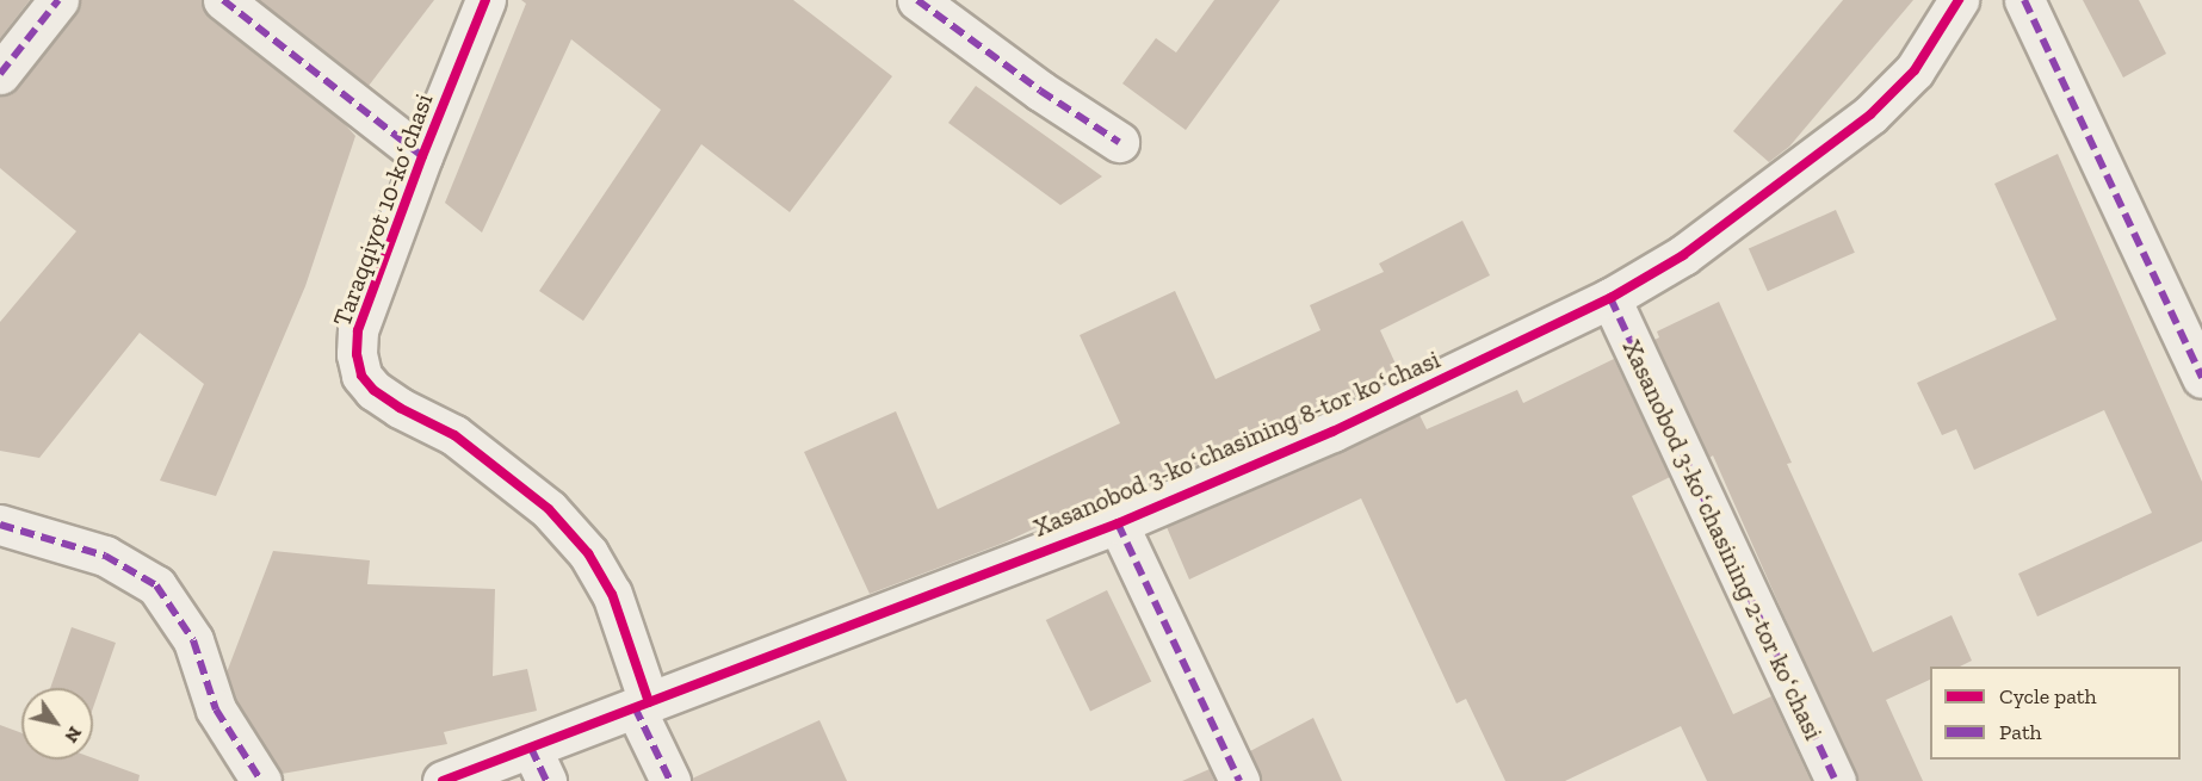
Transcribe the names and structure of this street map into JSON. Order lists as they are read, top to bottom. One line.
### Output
{"streets":{"street":["Taraqqiyot 10-koʻchasi","Xasanobod 3-koʻchasining 8-tor koʻchasi","Xasanobod 3-koʻchasining 2-tor koʻchasi"]},"crossings":[["Taraqqiyot 10-koʻchasi","Xasanobod 3-koʻchasining 8-tor koʻchasi"],["Xasanobod 3-koʻchasining 8-tor koʻchasi","Xasanobod 3-koʻchasining 2-tor koʻchasi"]],"legend":["Cycle path","Path"],"north":"bottom right"}
